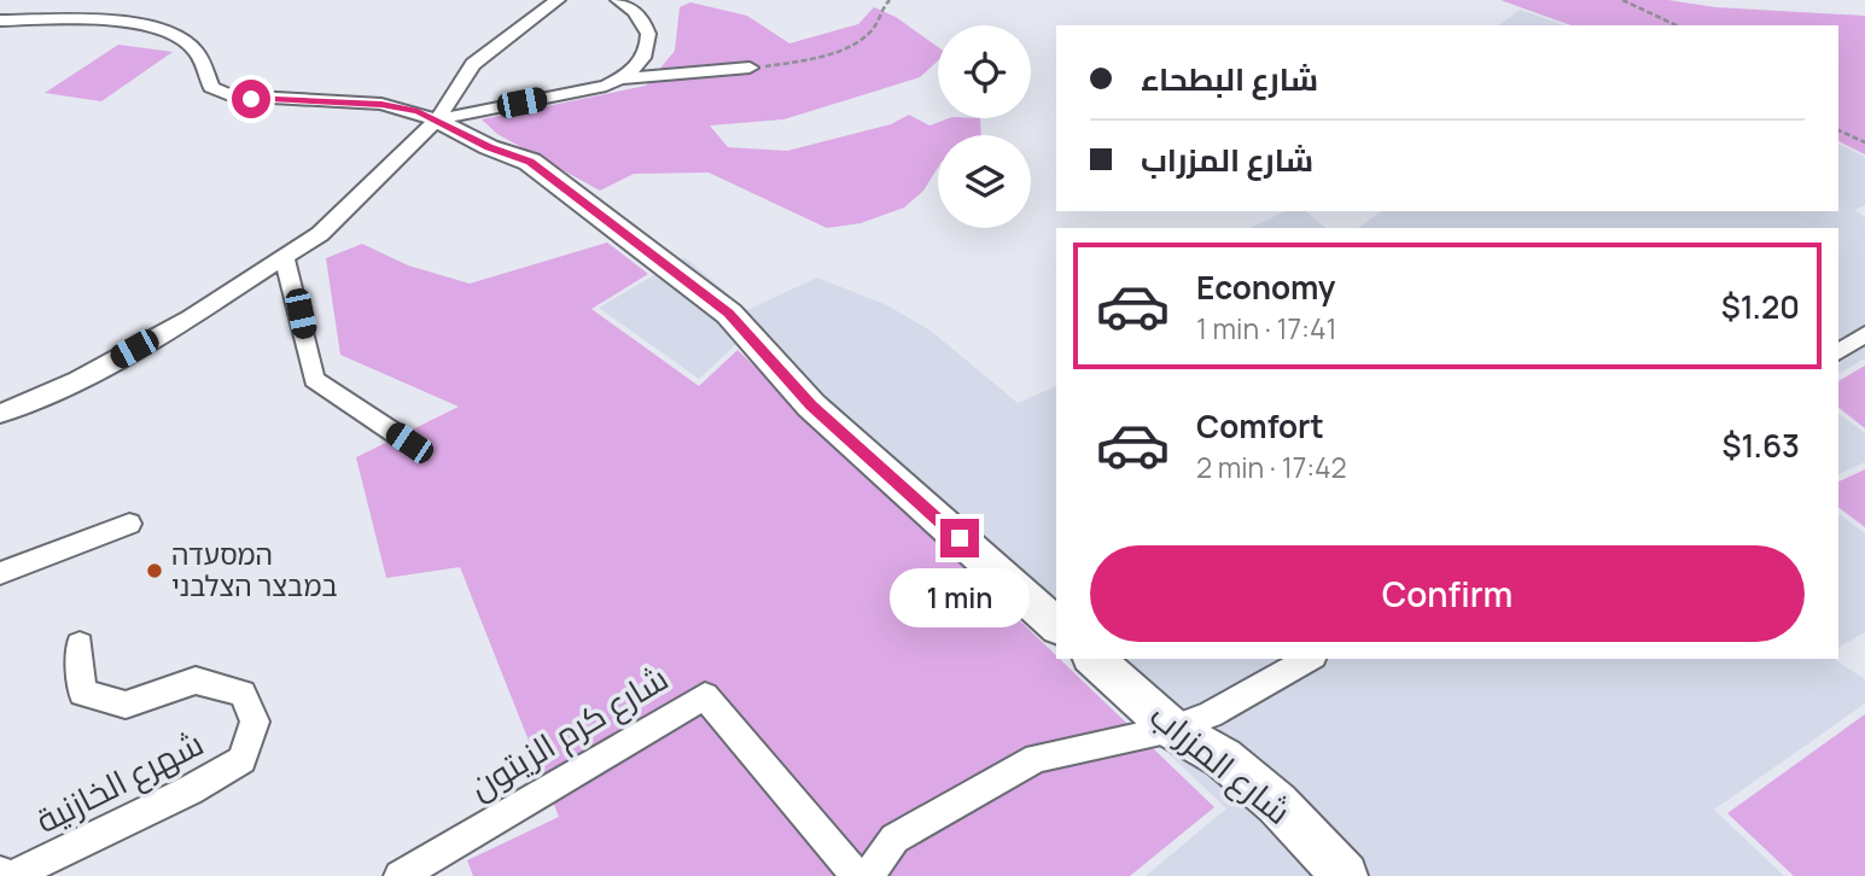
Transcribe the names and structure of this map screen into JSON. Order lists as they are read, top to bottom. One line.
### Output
{"streets":{"street":["شارع كرم الزيتون","شارع المزراب","شهرع الخازنية"]},"places":["המסעדה במבצר הצלבני"],"page":{"banner":["شارع البطحاء","شارع المزراب"],"list":[{"name":"Economy","note":"1 min · 17:41","value":"$1.20"},{"name":"Comfort","note":"2 min · 17:42","value":"$1.63"}],"buttons":"Confirm","bubble":"1 min"}}
